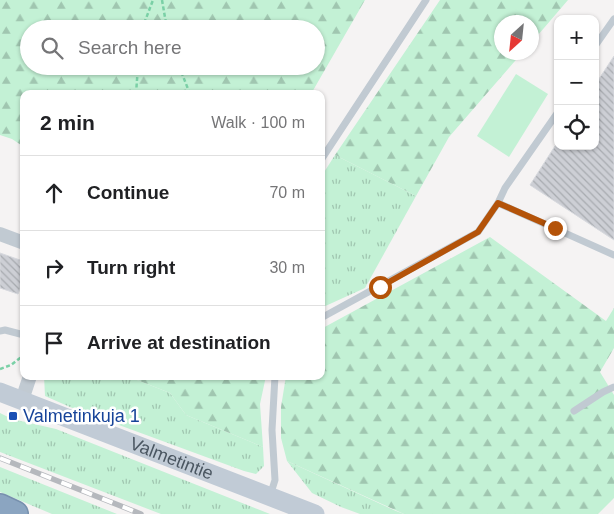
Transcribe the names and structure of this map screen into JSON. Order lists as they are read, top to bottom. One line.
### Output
{"streets":{"street":["Valmetintie"]},"places":{"transit":["Valmetinkuja 1"]},"north":"bottom left","page":{"map_buttons":["+","−"],"search":"Search here","heading":["2 min","Walk · 100 m"],"list":[["Continue","70 m"],["Turn right","30 m"],"Arrive at destination"]}}
